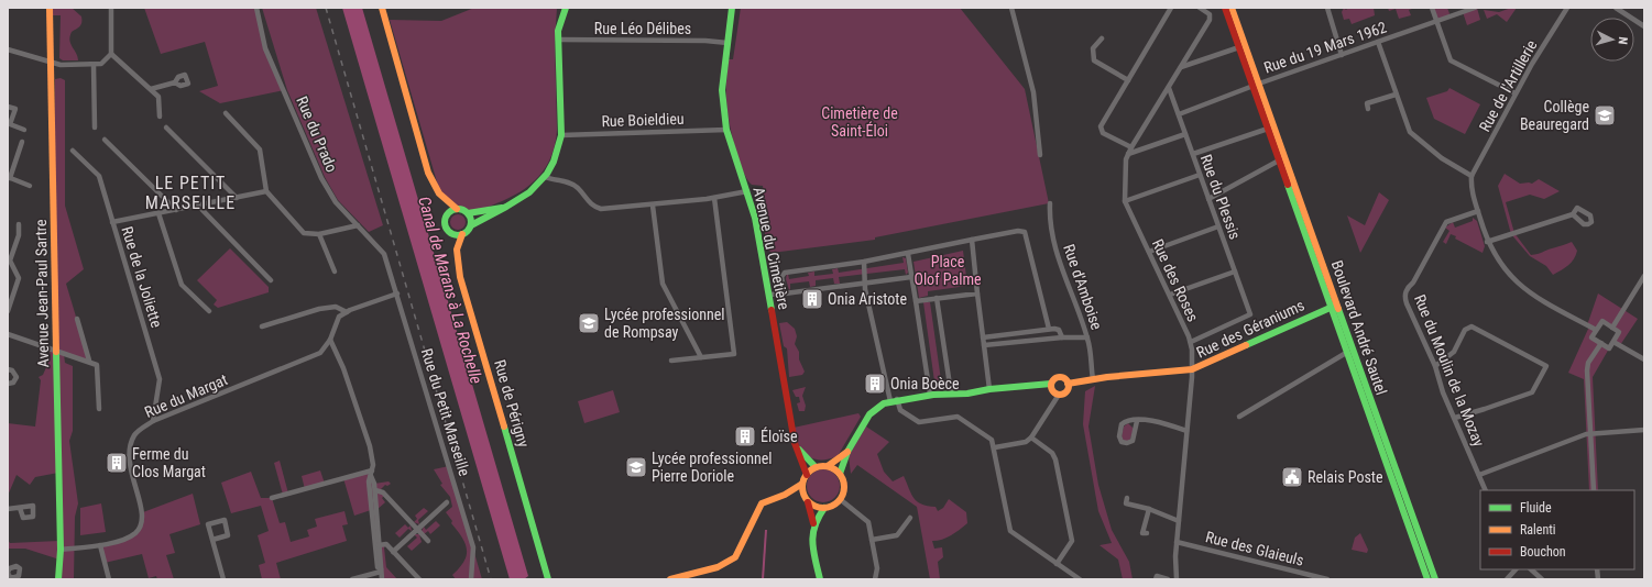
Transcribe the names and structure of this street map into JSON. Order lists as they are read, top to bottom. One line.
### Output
{"streets":{"street":["Rue Léo Délibes","Rue du 19 Mars 1962","Rue de l'Artillerie","Rue Boieldieu","Rue du Prado","Rue du Plessis","Avenue du Cimetière","Rue de la Joliette","Rue des Roses","Rue d'Amboise","Avenue Jean-Paul Sartre","Boulevard André Sautel","Rue des Géraniums","Rue du Moulin de la Mozay","Rue du Margat","Rue de Périgny","Rue du Petit Marseille","Rue des Glaieuls"]},"crossings":[["Rue Léo Délibes","Avenue du Cimetière"],["Rue du 19 Mars 1962","Rue du Plessis"],["Rue du 19 Mars 1962","Boulevard André Sautel"],["Rue Boieldieu","Avenue du Cimetière"],["Rue du Prado","Rue du Petit Marseille"],["Rue du Plessis","Rue des Roses"],["Rue de la Joliette","Rue du Margat"],["Rue des Roses","Rue des Géraniums"],["Rue des Roses","Rue des Glaieuls"],["Rue d'Amboise","Rue des Géraniums"],["Avenue Jean-Paul Sartre","Rue du Margat"],["Boulevard André Sautel","Rue des Géraniums"]],"districts":["LE PETIT MARSEILLE"],"water":["Canal de Marans à La Rochelle"],"parks":["Cimetière de Saint-Éloi","Place Olof Palme"],"places":{"school or university":["Collège Beauregard","Lycée professionnel de Rompsay","Lycée professionnel Pierre Doriole"],"building":["Onia Aristote","Onia Boèce","Éloïse","Ferme du Clos Margat"],"public building":["Relais Poste"]},"legend":["Fluide","Ralenti","Bouchon"],"north":"right"}
